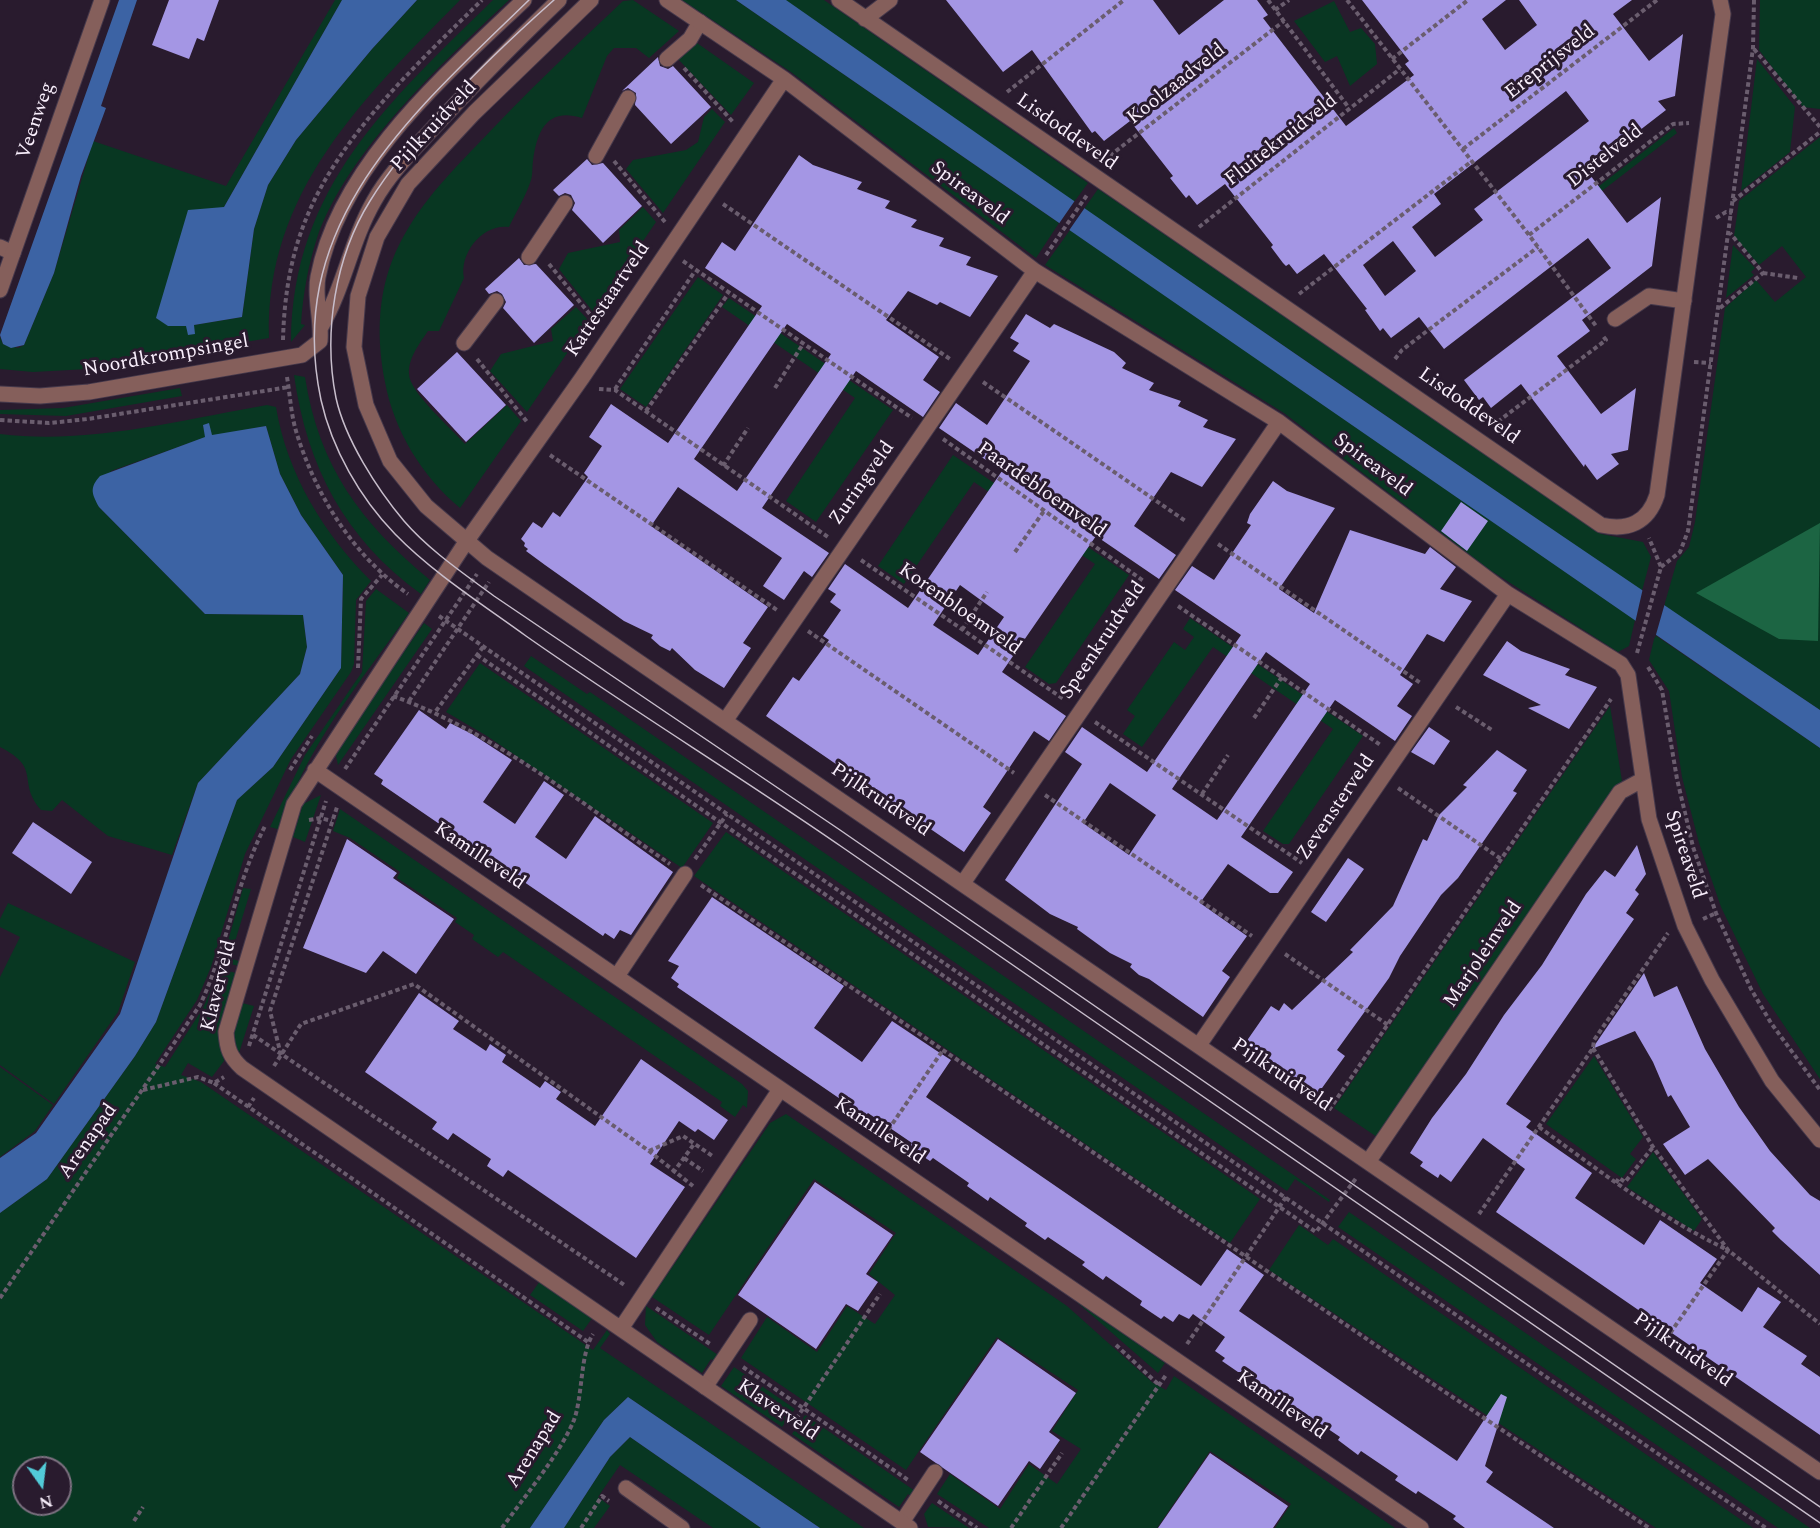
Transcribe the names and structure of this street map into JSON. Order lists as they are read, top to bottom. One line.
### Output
{"streets":{"street":["Veenweg","Pijlkruidveld","Lisdoddeveld","Spireaveld","Kattestaartveld","Noordkrompsingel","Zuringveld","Speenkruidveld","Zevensterveld","Kamilleveld","Marjoleinveld","Klaverveld"],"path":["Ereprijsveld","Koolzaadveld","Fluitekruidveld","Distelveld","Paardebloemveld","Korenbloemveld","Arenapad"]},"crossings":[["Koolzaadveld","Lisdoddeveld"],["Pijlkruidveld","Kattestaartveld"],["Pijlkruidveld","Noordkrompsingel"],["Pijlkruidveld","Zuringveld"],["Pijlkruidveld","Speenkruidveld"],["Pijlkruidveld","Zevensterveld"],["Pijlkruidveld","Marjoleinveld"],["Pijlkruidveld","Klaverveld"],["Lisdoddeveld","Fluitekruidveld"],["Spireaveld","Kattestaartveld"],["Spireaveld","Zuringveld"],["Spireaveld","Speenkruidveld"],["Spireaveld","Zevensterveld"],["Spireaveld","Marjoleinveld"],["Kattestaartveld","Paardebloemveld"],["Kattestaartveld","Korenbloemveld"],["Kattestaartveld","Klaverveld"],["Zuringveld","Paardebloemveld"],["Zuringveld","Korenbloemveld"],["Paardebloemveld","Speenkruidveld"],["Paardebloemveld","Zevensterveld"],["Korenbloemveld","Speenkruidveld"],["Korenbloemveld","Zevensterveld"],["Kamilleveld","Klaverveld"],["Klaverveld","Arenapad"]],"north":"bottom"}
